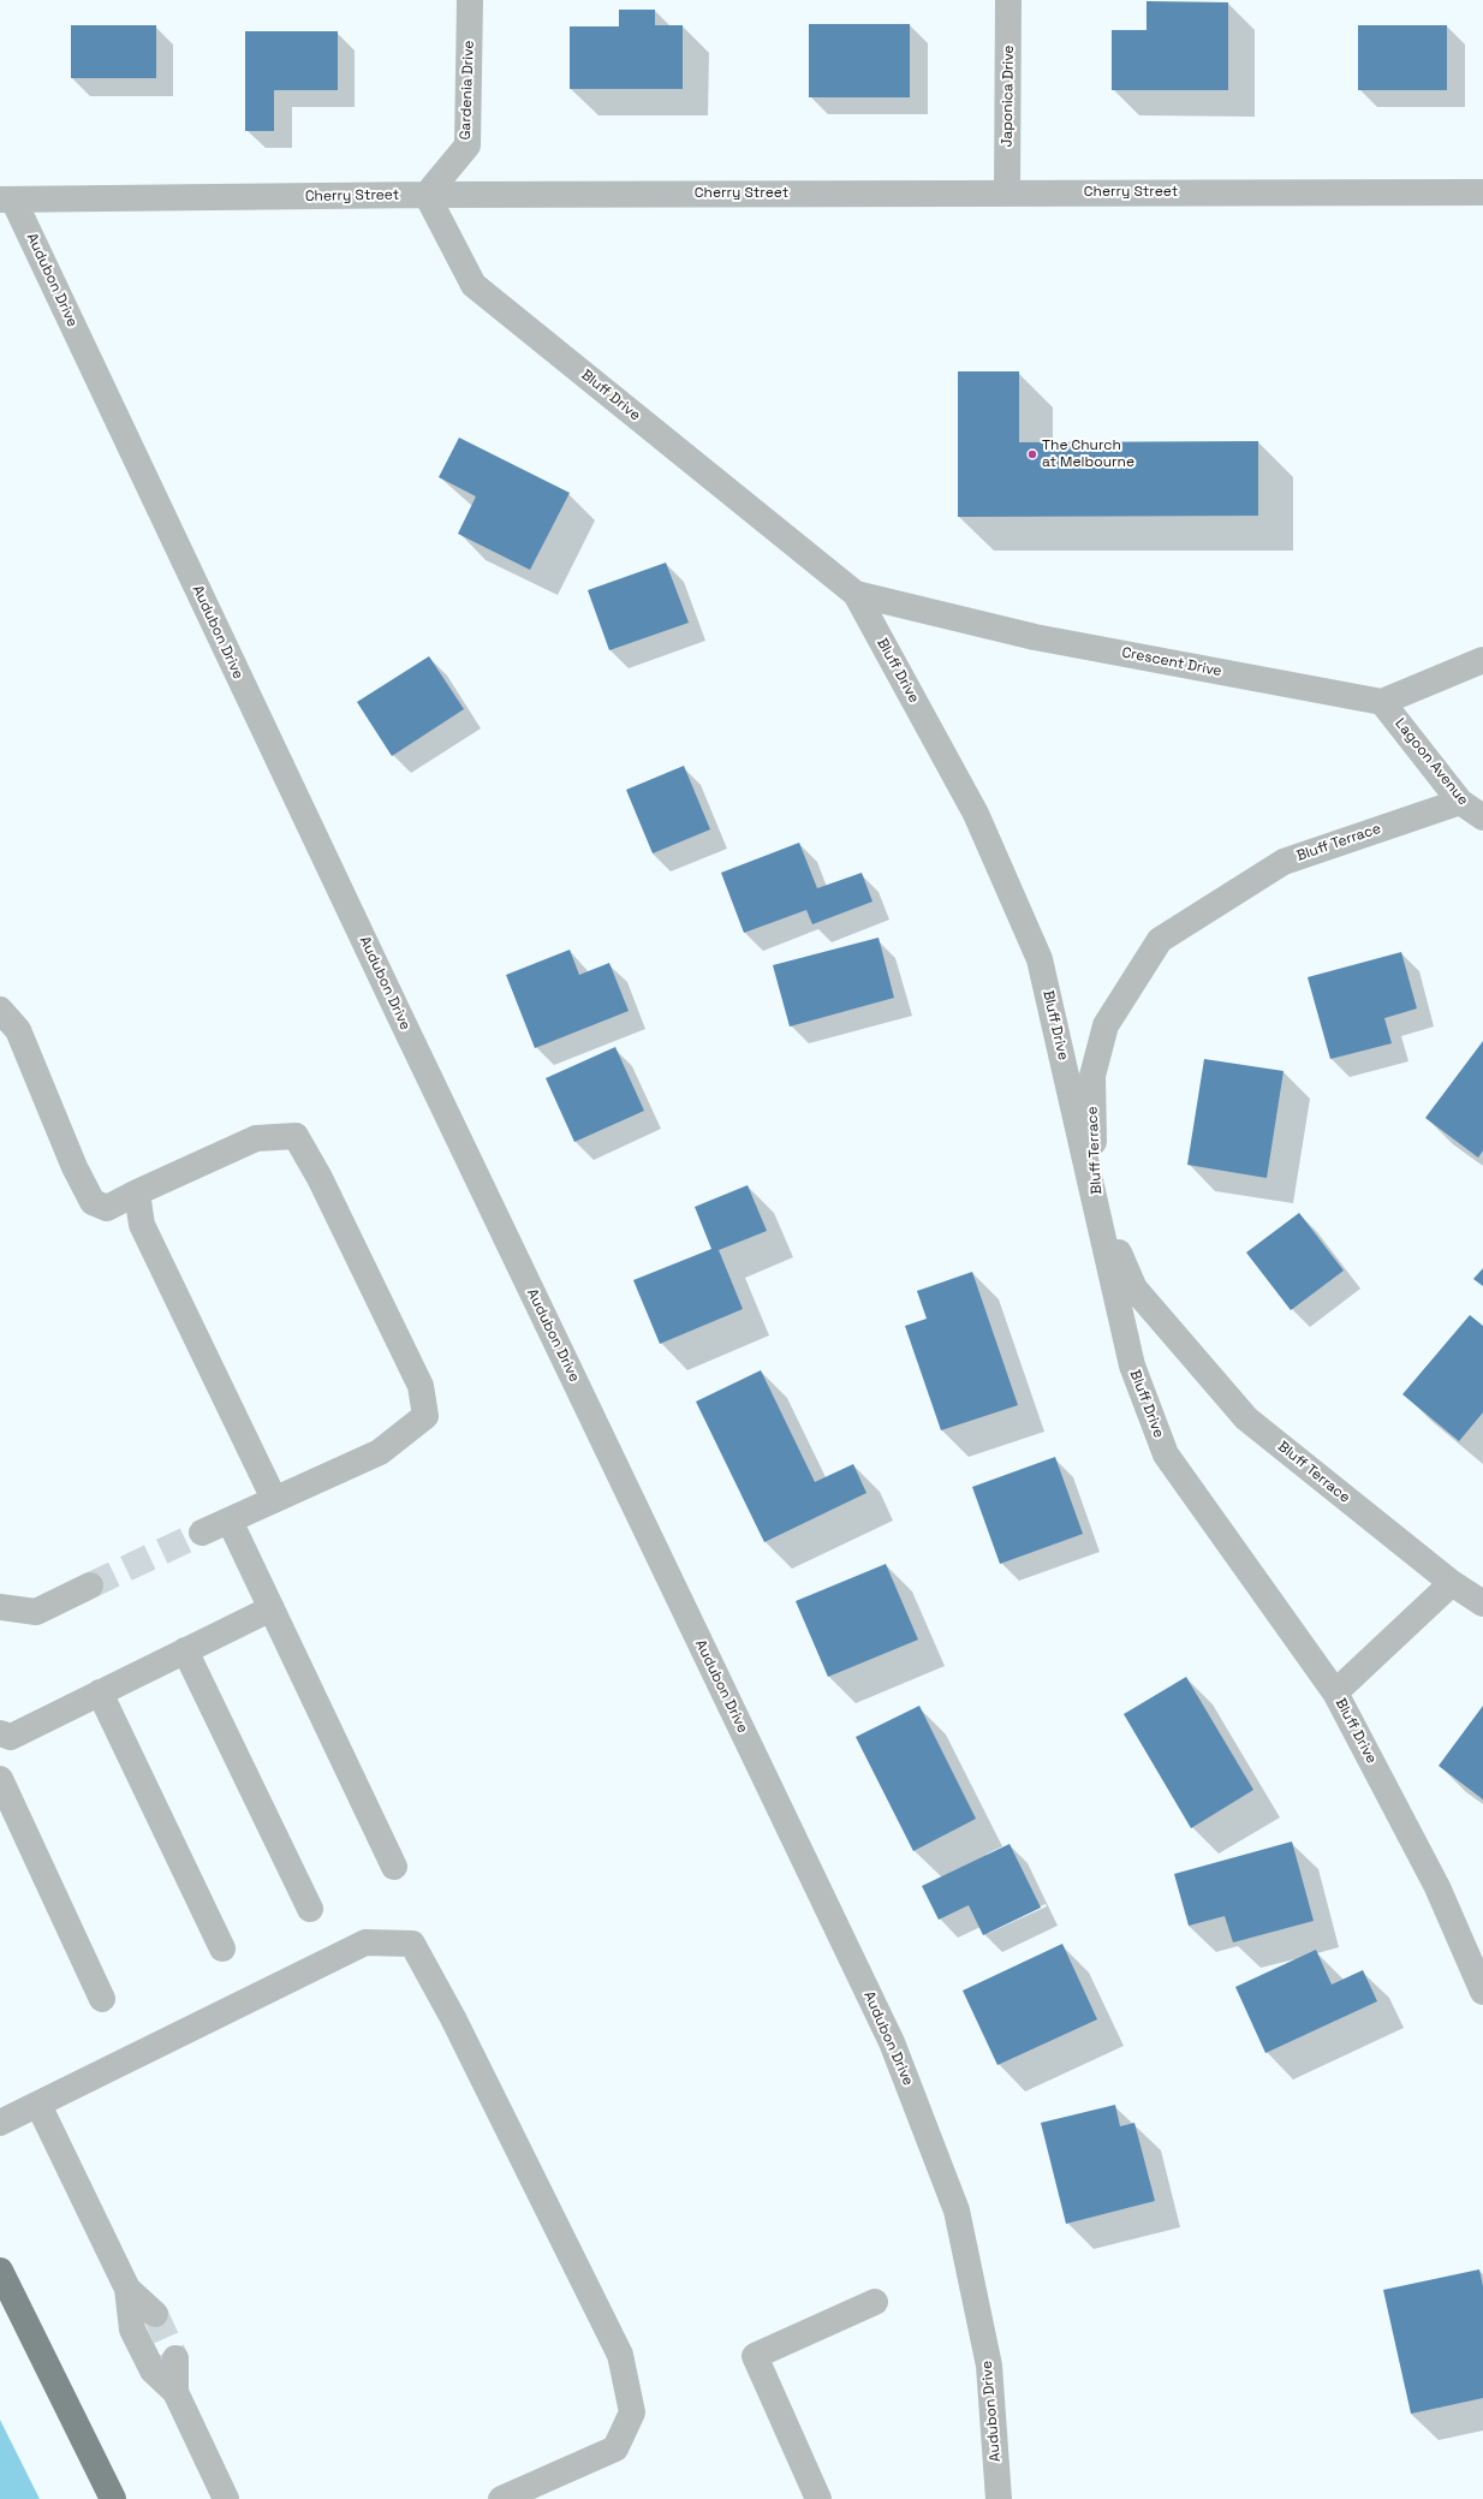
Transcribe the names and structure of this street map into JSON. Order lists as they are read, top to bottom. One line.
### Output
{"streets":{"street":["Gardenia Drive","Japonica Drive","Cherry Street","Audubon Drive","Bluff Drive","Crescent Drive","Lagoon Avenue","Bluff Terrace"]},"crossings":[["Gardenia Drive","Cherry Street"],["Gardenia Drive","Bluff Drive"],["Japonica Drive","Cherry Street"],["Cherry Street","Audubon Drive"],["Cherry Street","Bluff Drive"],["Bluff Drive","Crescent Drive"],["Bluff Drive","Bluff Terrace"],["Crescent Drive","Lagoon Avenue"],["Lagoon Avenue","Bluff Terrace"]],"places":["The Church at Melbourne"]}
